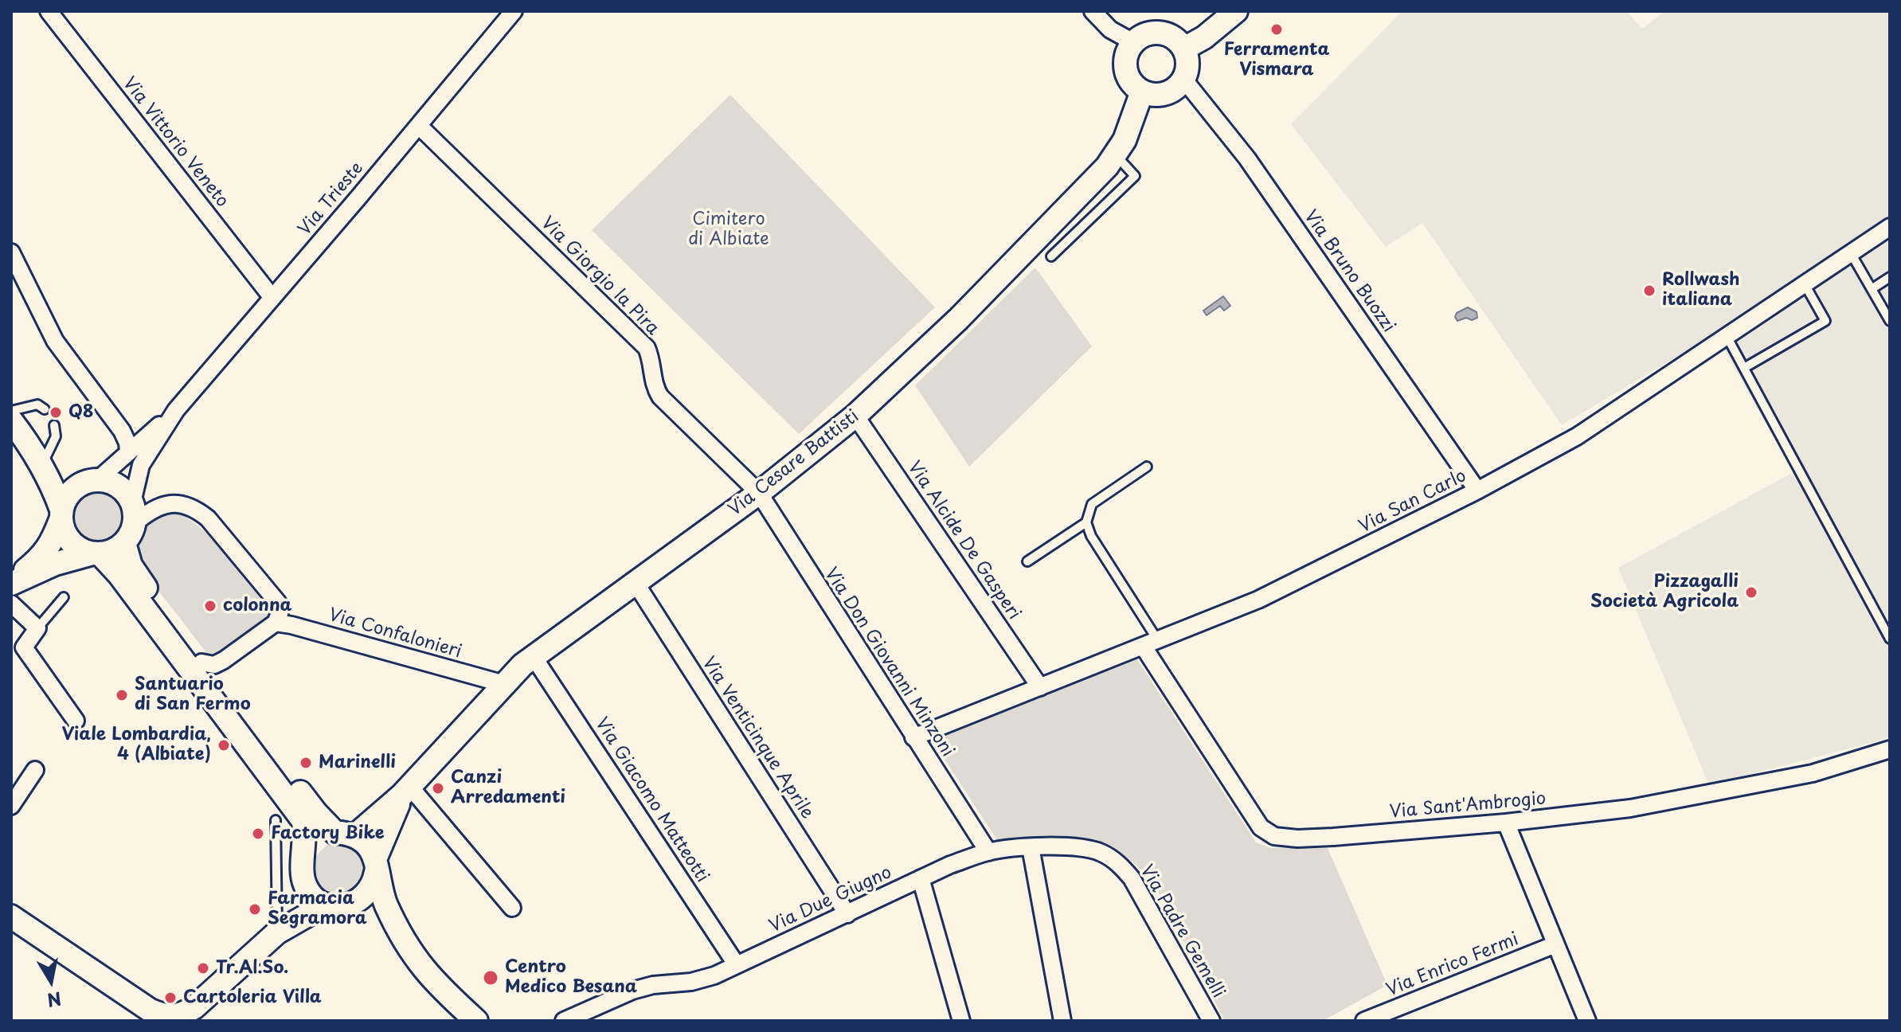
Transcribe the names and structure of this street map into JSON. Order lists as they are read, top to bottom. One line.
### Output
{"streets":{"street":["Via Vittorio Veneto","Via Trieste","Via Bruno Buozzi","Via Giorgio la Pira","Via Cesare Battisti","Via San Carlo","Via Alcide De Gasperi","Via Confalonieri","Via Don Giovanni Minzoni","Via Venticinque Aprile","Via Giacomo Matteotti","Via Sant'Ambrogio","Via Due Giugno","Via Padre Gemelli","Via Enrico Fermi"]},"crossings":[["Via Vittorio Veneto","Via Trieste"],["Via Trieste","Via Giorgio la Pira"],["Via Bruno Buozzi","Via Cesare Battisti"],["Via Bruno Buozzi","Via San Carlo"],["Via Giorgio la Pira","Via Cesare Battisti"],["Via Giorgio la Pira","Via Don Giovanni Minzoni"],["Via Cesare Battisti","Via Alcide De Gasperi"],["Via Cesare Battisti","Via Confalonieri"],["Via Cesare Battisti","Via Don Giovanni Minzoni"],["Via Cesare Battisti","Via Venticinque Aprile"],["Via Cesare Battisti","Via Giacomo Matteotti"],["Via San Carlo","Via Alcide De Gasperi"],["Via San Carlo","Via Don Giovanni Minzoni"],["Via San Carlo","Via Sant'Ambrogio"],["Via Don Giovanni Minzoni","Via Due Giugno"],["Via Venticinque Aprile","Via Due Giugno"],["Via Giacomo Matteotti","Via Due Giugno"],["Via Due Giugno","Via Padre Gemelli"]],"parks":["Cimitero di Albiate"],"places":["Ferramenta Vismara","Rollwash italiana","Q8","Pizzagalli Società Agricola","colonna","Santuario di San Fermo","Viale Lombardia, 4 (Albiate)","Marinelli","Canzi Arredamenti","Factory Bike","Farmacia Segramora","Tr.Al.So.","Centro Medico Besana","Cartoleria Villa"],"north":"bottom"}
